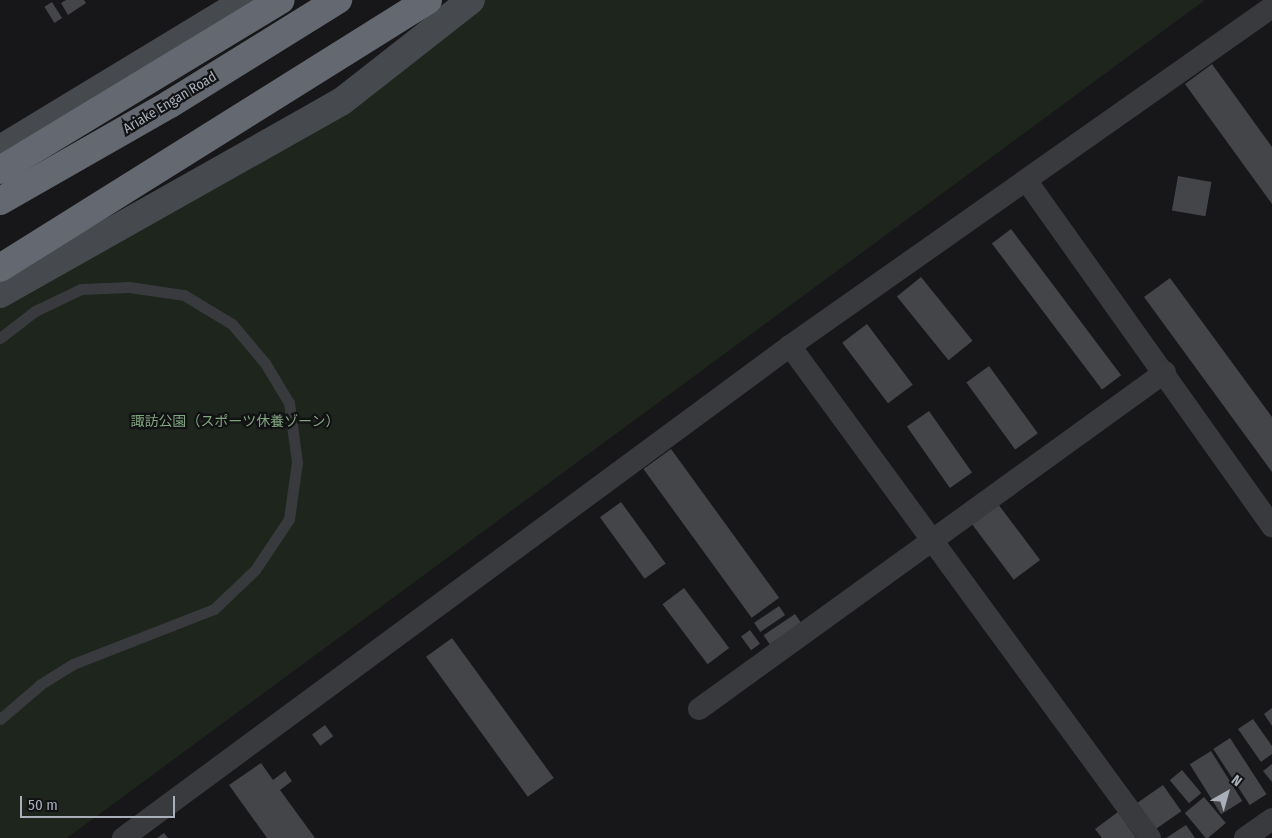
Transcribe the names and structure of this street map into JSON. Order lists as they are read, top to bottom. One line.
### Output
{"streets":{"highway":["Ariake Engan Road"]},"parks":["諏訪公園（スポーツ休養ゾーン）"],"scale_bar":"50 m","north":"top right"}
